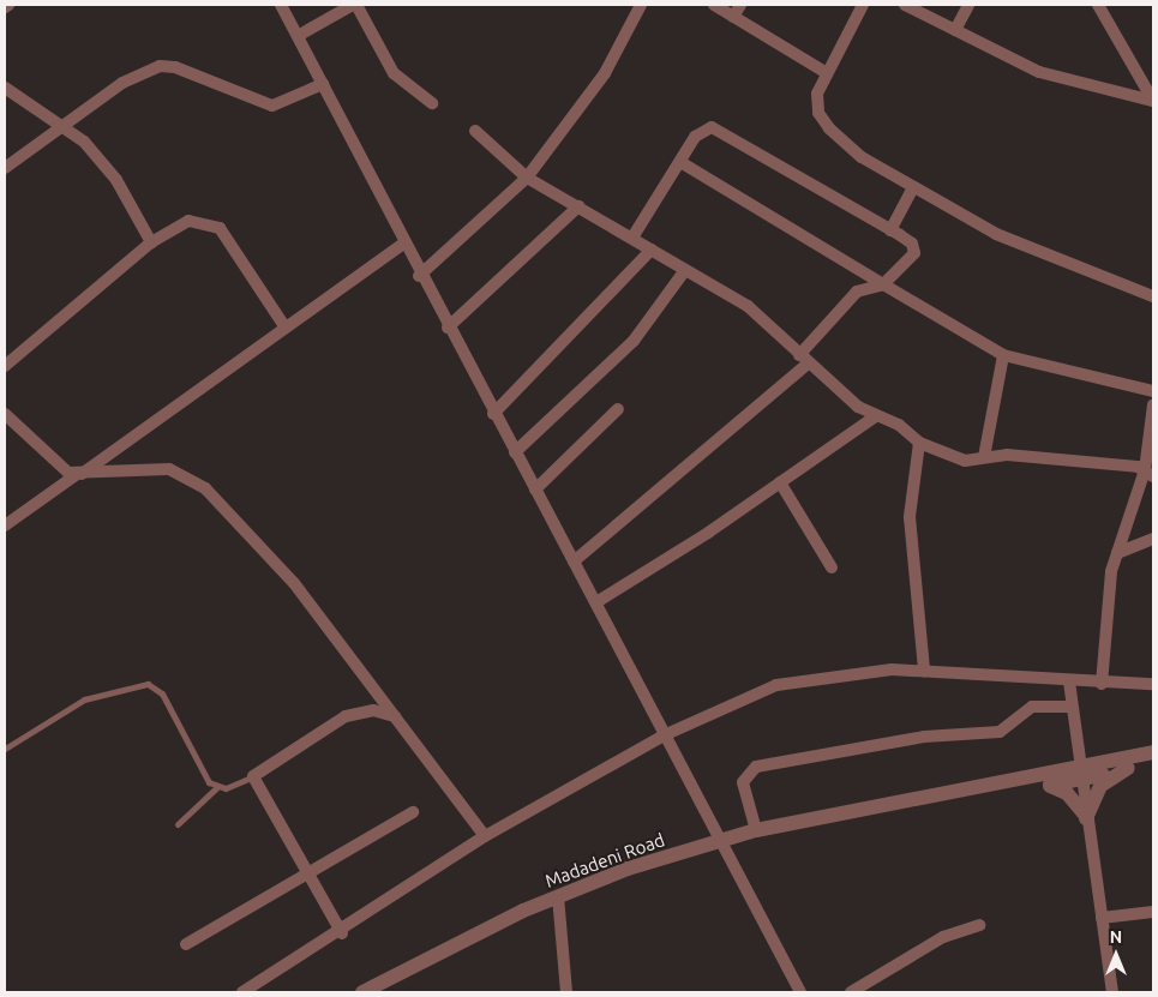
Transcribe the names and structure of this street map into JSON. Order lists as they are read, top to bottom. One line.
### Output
{"streets":{"street":["Madadeni Road"]},"north":"top"}
